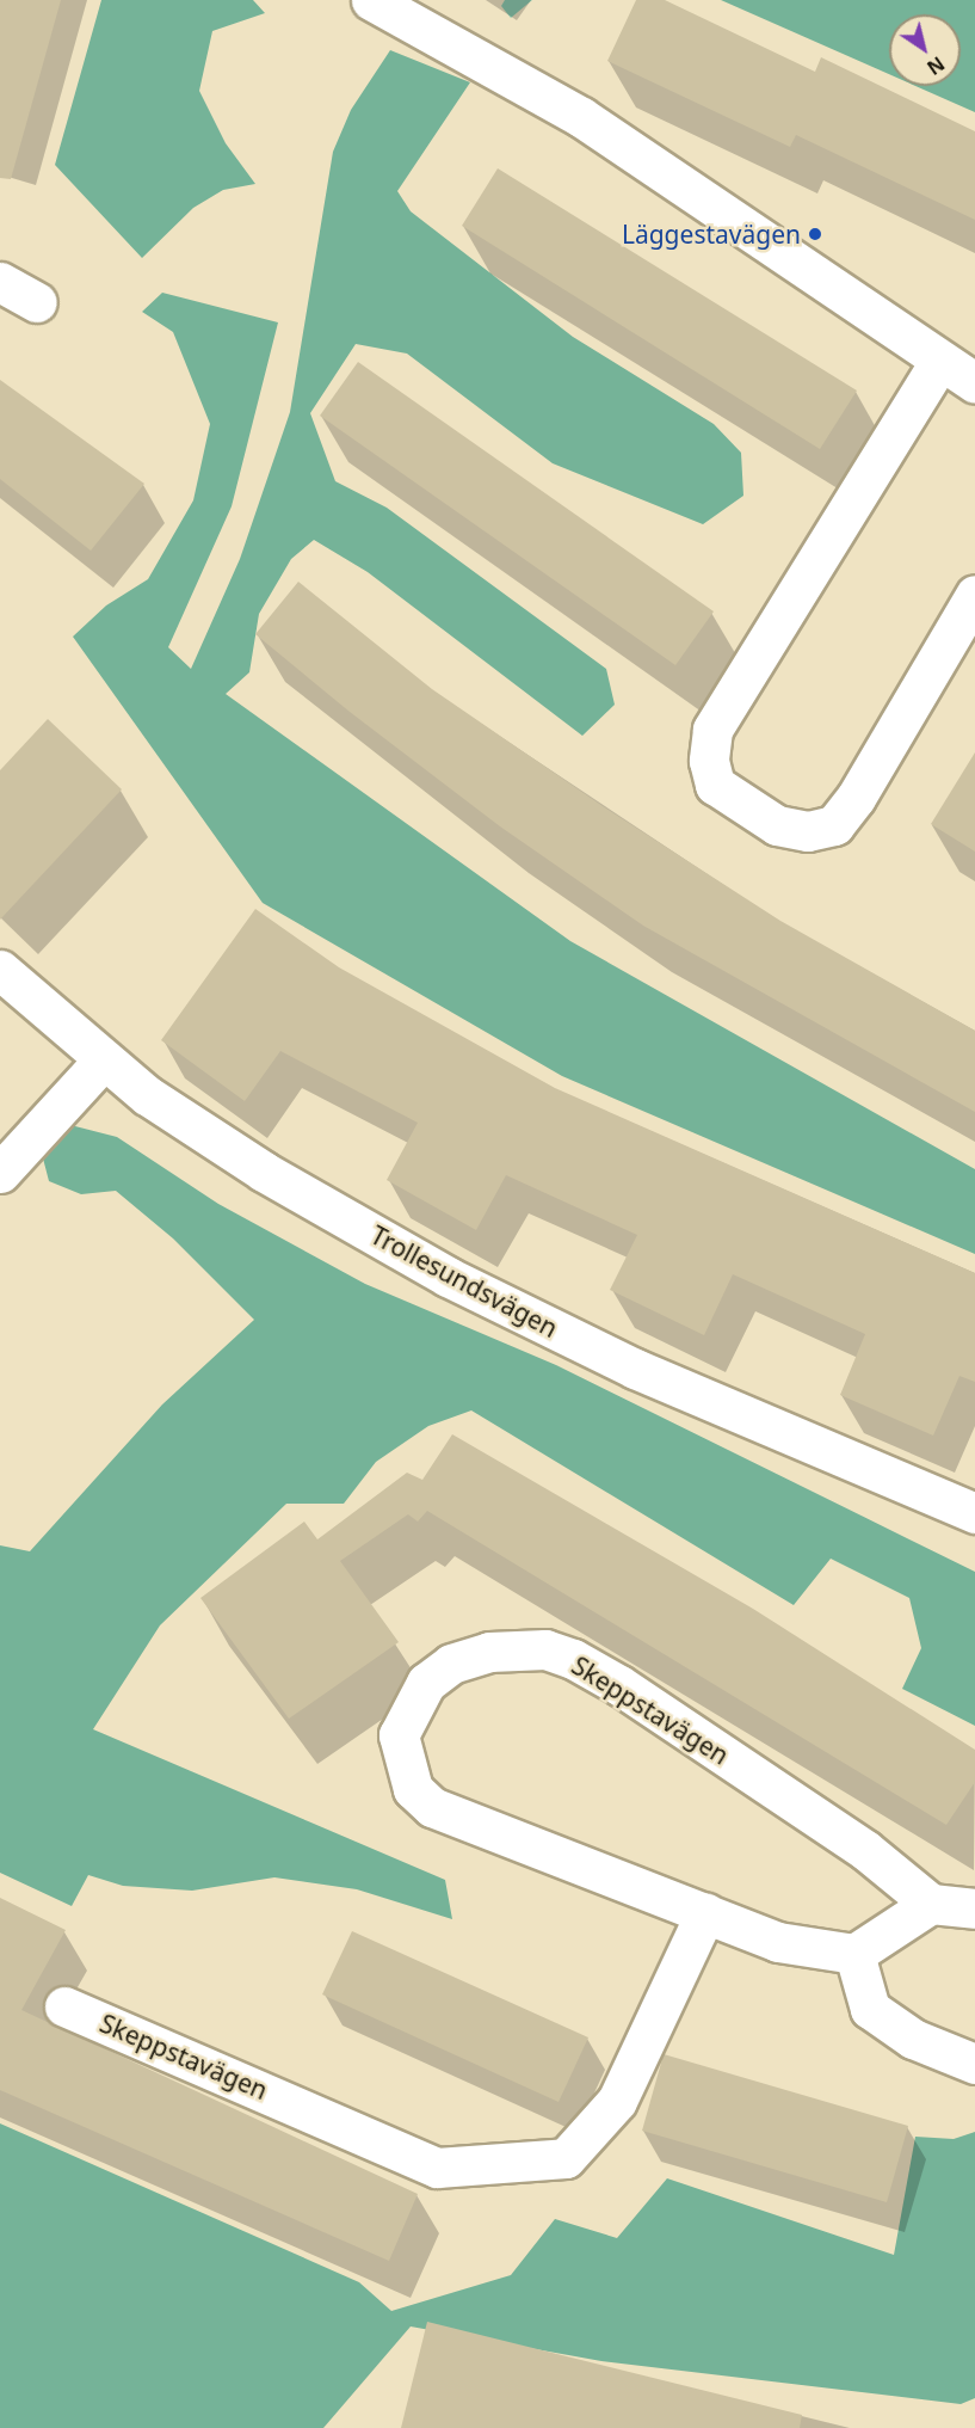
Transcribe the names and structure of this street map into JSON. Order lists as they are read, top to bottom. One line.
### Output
{"streets":{"street":["Trollesundsvägen","Skeppstavägen"]},"places":["Läggestavägen"],"north":"bottom right"}
